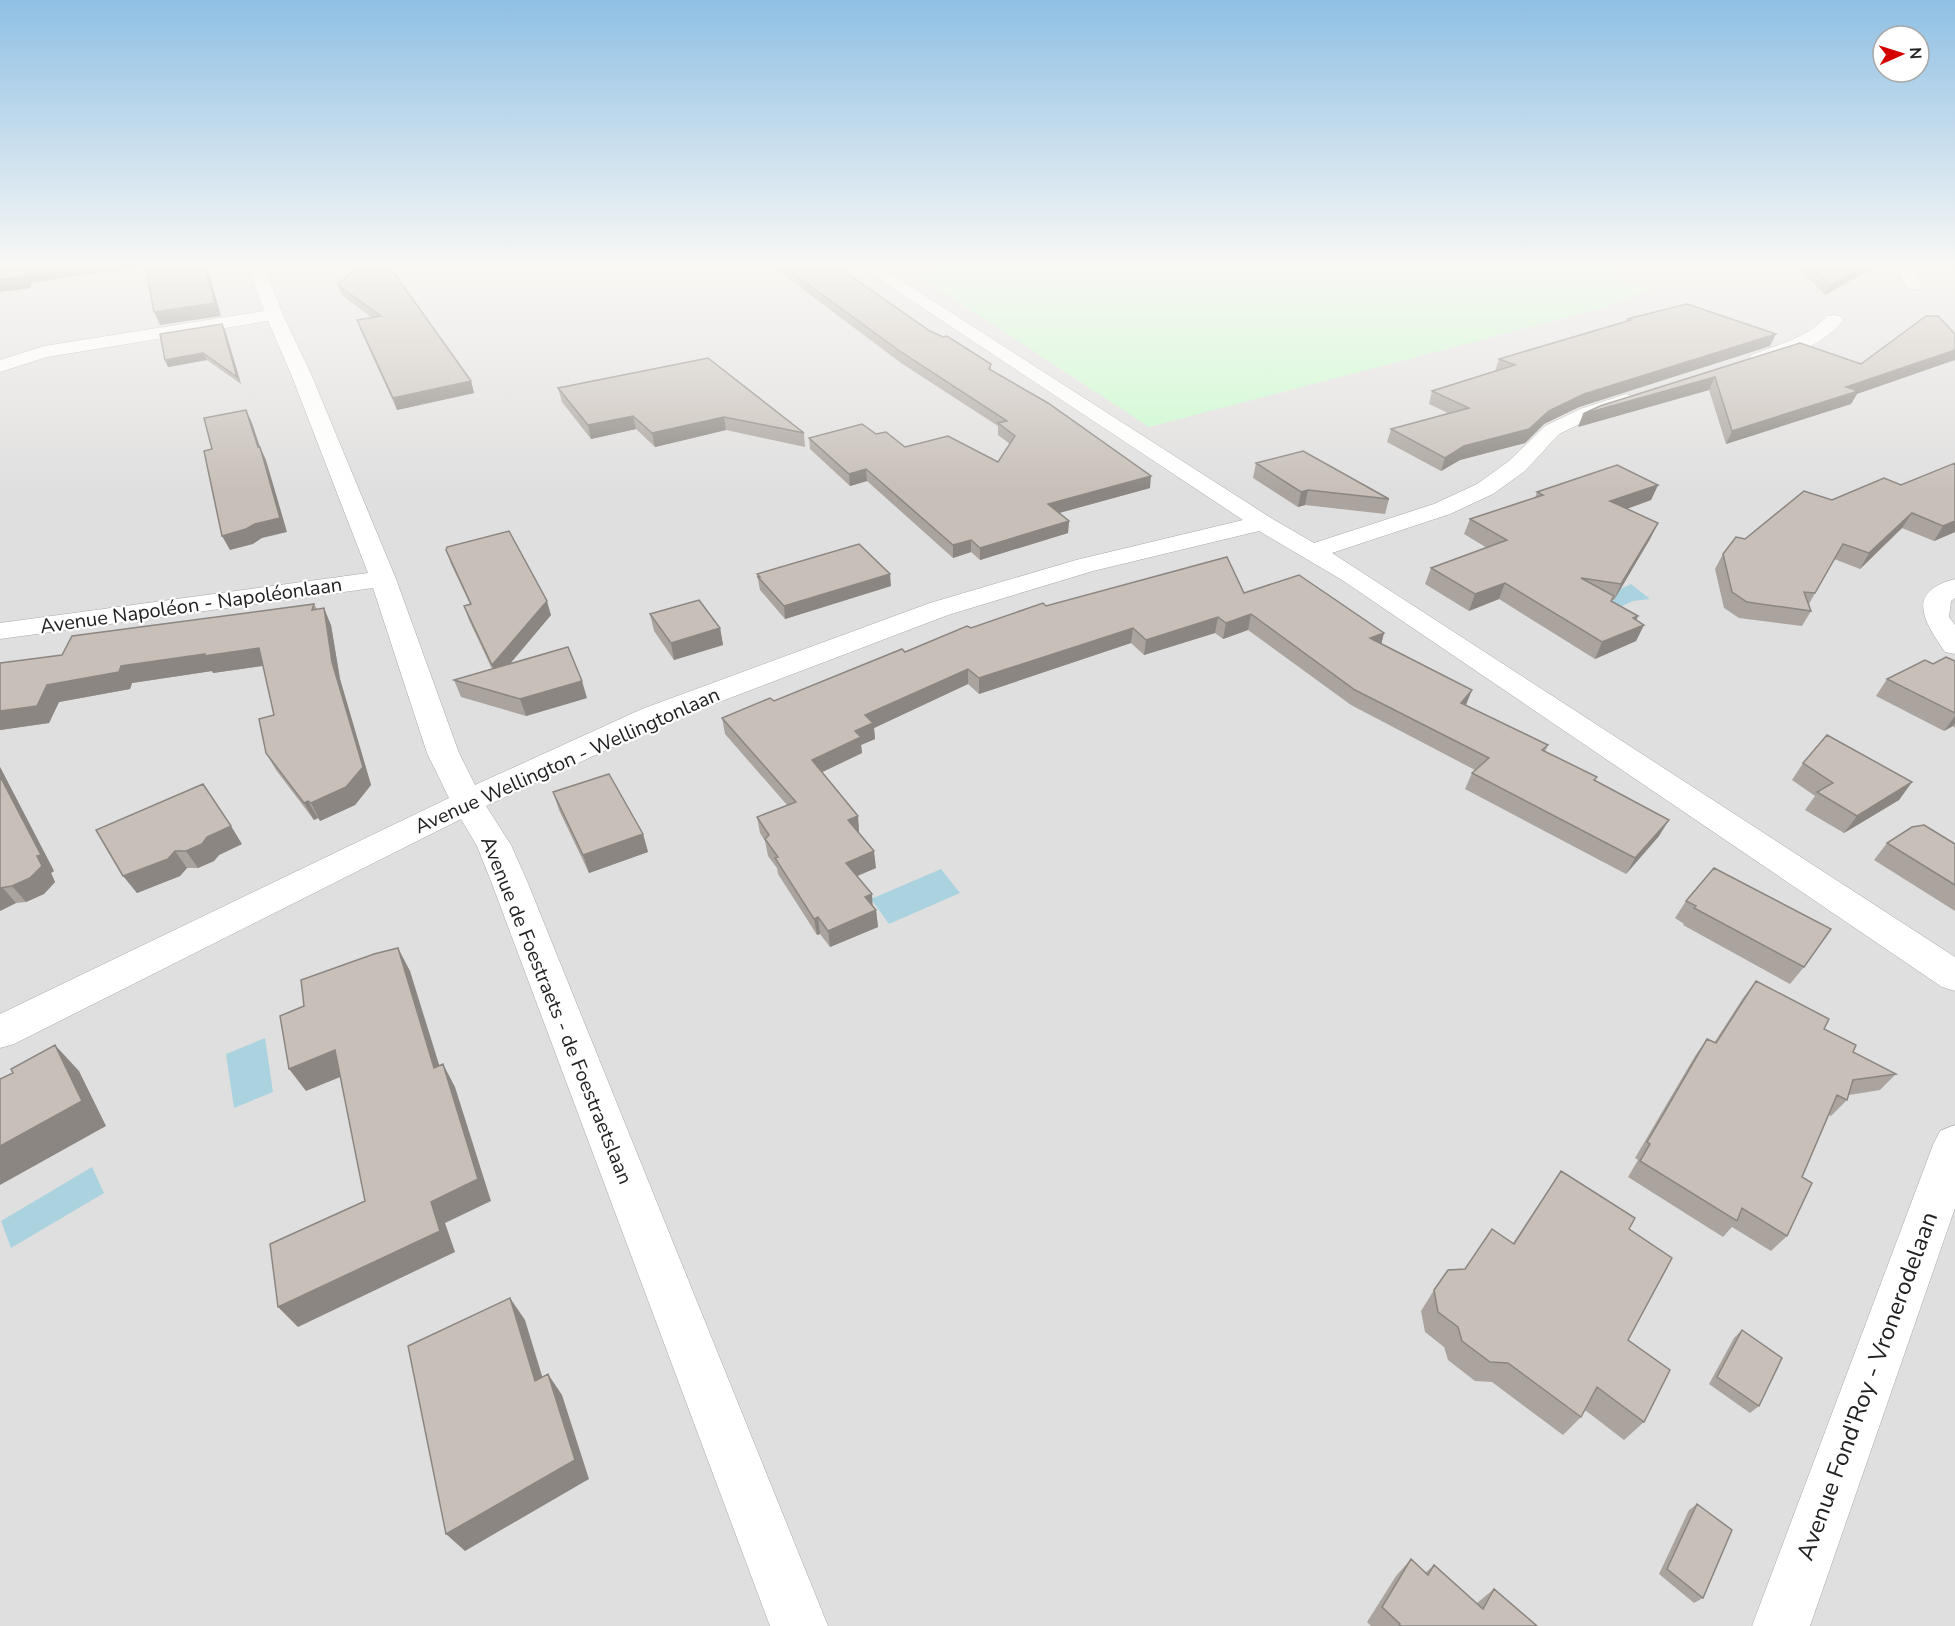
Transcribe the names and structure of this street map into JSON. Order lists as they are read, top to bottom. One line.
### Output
{"streets":{"street":["Avenue Napoléon - Napoléonlaan","Avenue Wellington - Wellingtonlaan","Avenue de Foestraets - de Foestraetslaan","Avenue Fond'Roy - Vronerodelaan"]},"crossings":[["Avenue Napoléon - Napoléonlaan","Avenue de Foestraets - de Foestraetslaan"],["Avenue Wellington - Wellingtonlaan","Avenue de Foestraets - de Foestraetslaan"]],"north":"right"}
